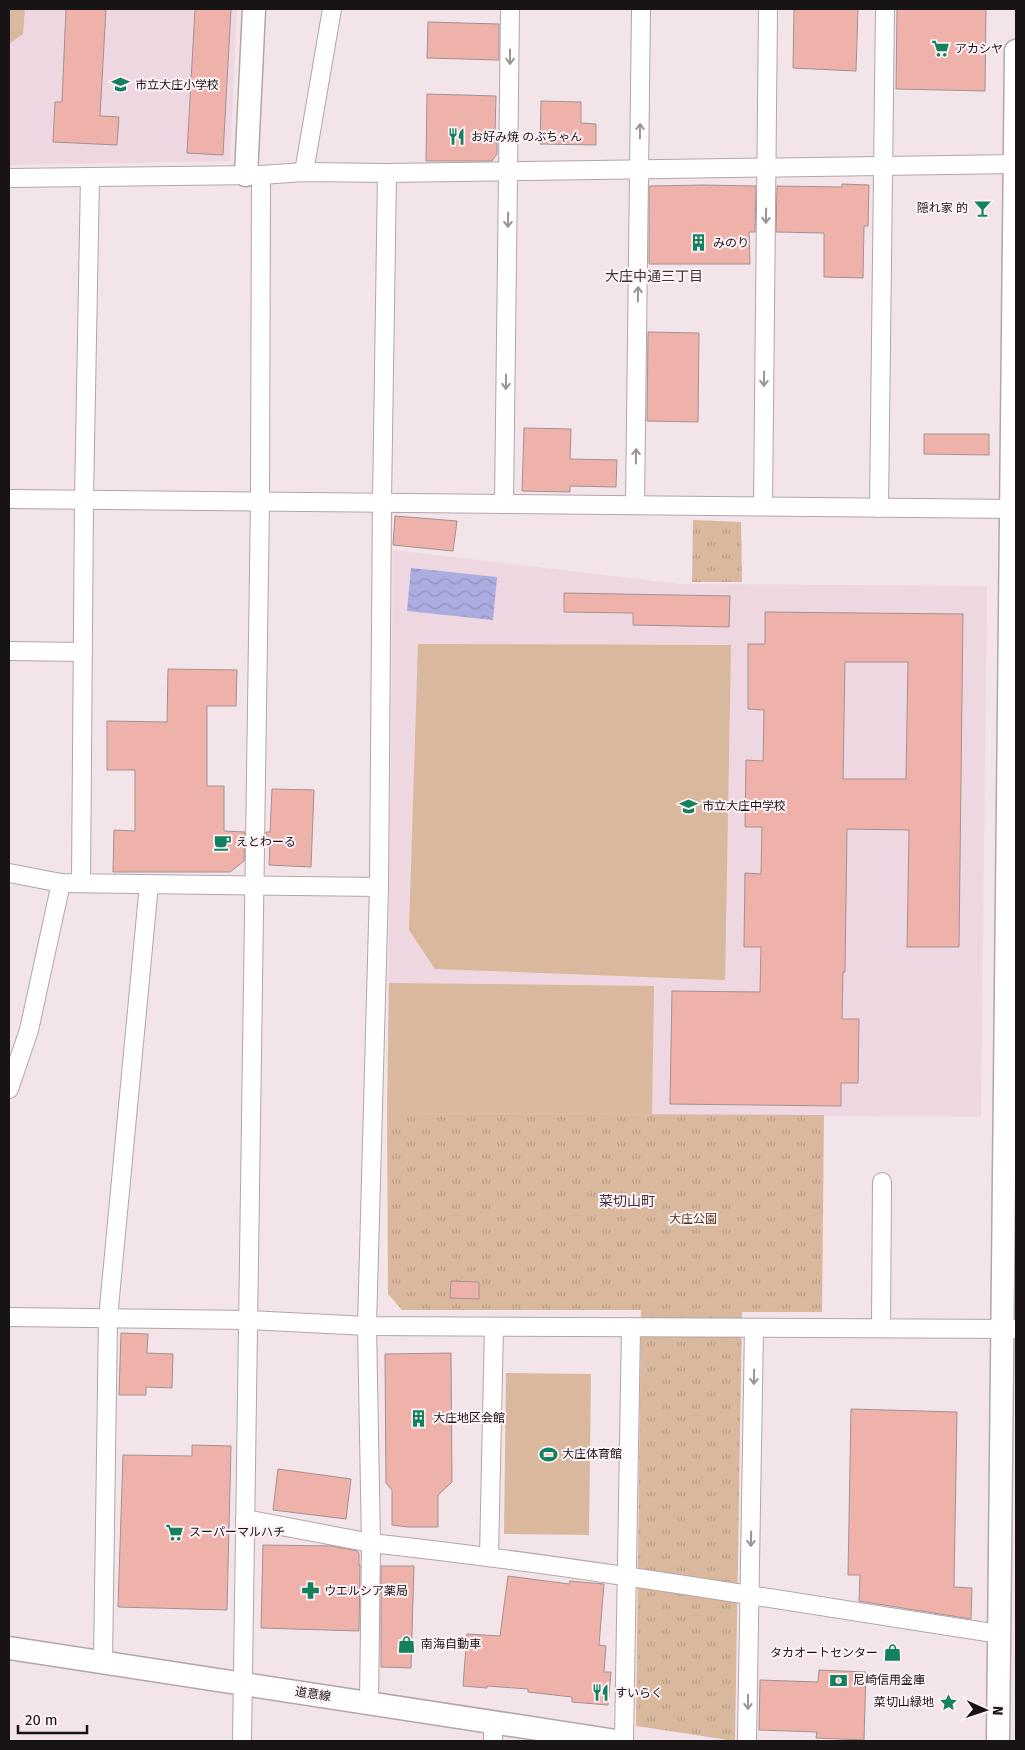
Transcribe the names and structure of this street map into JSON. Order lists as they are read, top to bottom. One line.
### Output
{"streets":{"street":["道意線"]},"districts":["大庄中通三丁目","菜切山町"],"parks":["大庄公園"],"places":{"supermarket":["アカシヤ","スーパーマルハチ"],"school or university":["市立大庄小学校","市立大庄中学校"],"restaurant":["お好み焼 のぶちゃん","すいらく"],"bar":["隠れ家 的"],"building":["みのり","大庄地区会館"],"cafe":["えとわーる"],"sports":["大庄体育館"],"pharmacy":["ウエルシア薬局"],"shop":["南海自動車","タカオートセンター"],"bank":["尼崎信用金庫"],"place":["菜切山緑地"]},"scale_bar":"20 m","north":"right"}
